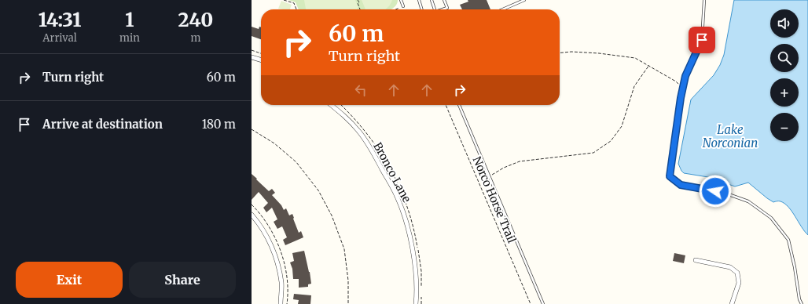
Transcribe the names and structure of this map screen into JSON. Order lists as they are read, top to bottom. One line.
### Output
{"streets":{"street":["Bronco Lane"],"path":["Norco Horse Trail"]},"water":["Lake Norconian"],"page":{"eta":["14:31","Arrival","1","min","240","m"],"map_buttons":["+","−"],"turn":["60 m","Turn right"],"list":[{"name":"Turn right","value":"60 m"},{"name":"Arrive at destination","value":"180 m"}],"buttons":["Exit","Share"]}}
